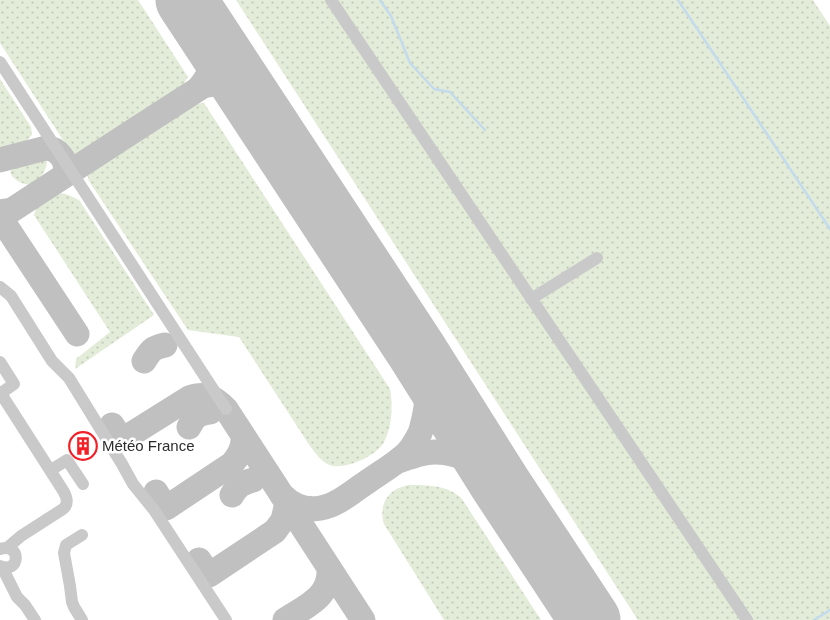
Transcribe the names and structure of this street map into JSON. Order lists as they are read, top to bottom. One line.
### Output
{"places":{"building":["Météo France"]}}
